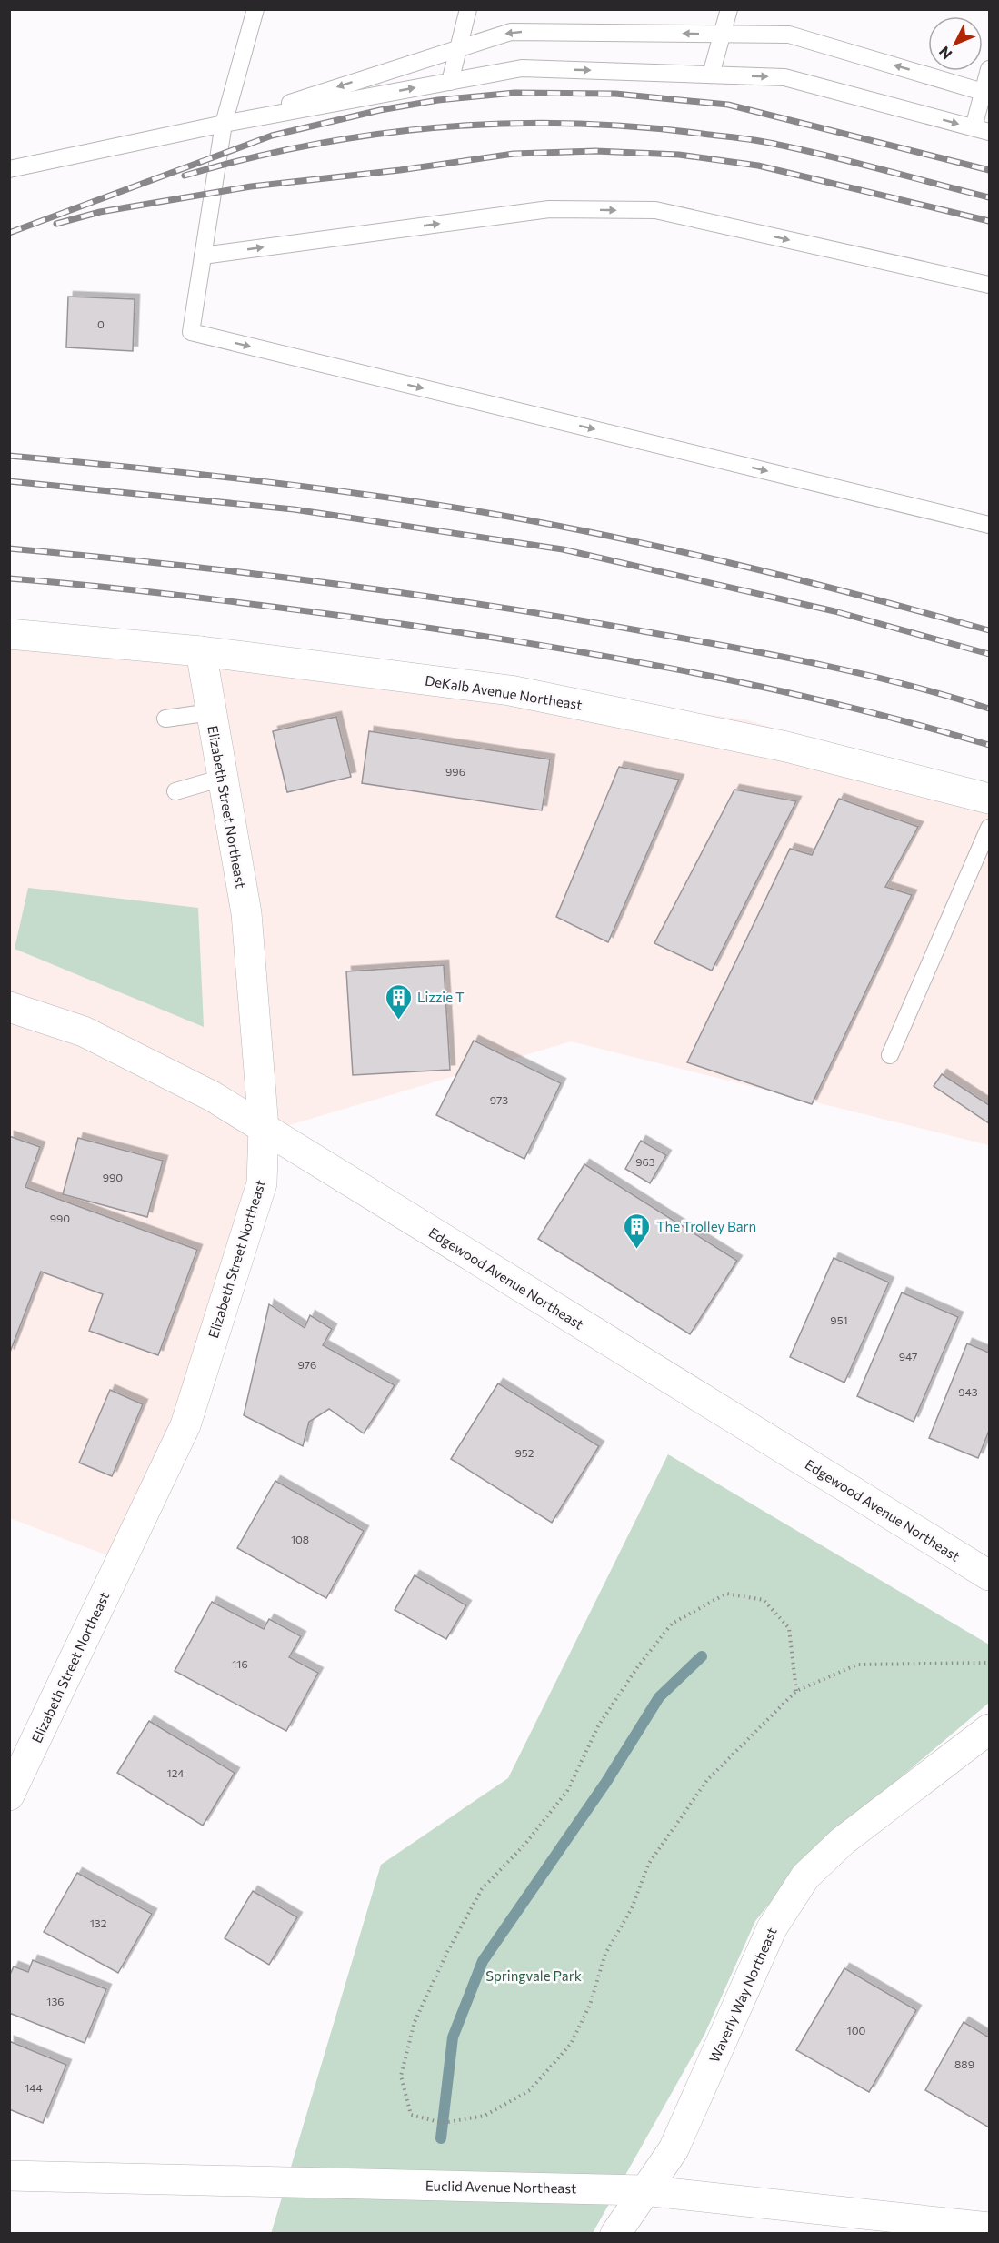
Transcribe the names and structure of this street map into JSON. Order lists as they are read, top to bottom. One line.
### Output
{"streets":{"street":["DeKalb Avenue Northeast","Elizabeth Street Northeast","Edgewood Avenue Northeast","Waverly Way Northeast","Euclid Avenue Northeast"]},"crossings":[["DeKalb Avenue Northeast","Elizabeth Street Northeast"],["Elizabeth Street Northeast","Edgewood Avenue Northeast"],["Waverly Way Northeast","Euclid Avenue Northeast"]],"parks":["Springvale Park"],"places":{"building":["Lizzie T","The Trolley Barn"]},"house_numbers":["0","996","973","963","990","990","951","947","976","943","952","108","116","124","132","136","100","889","144"],"north":"bottom left"}
